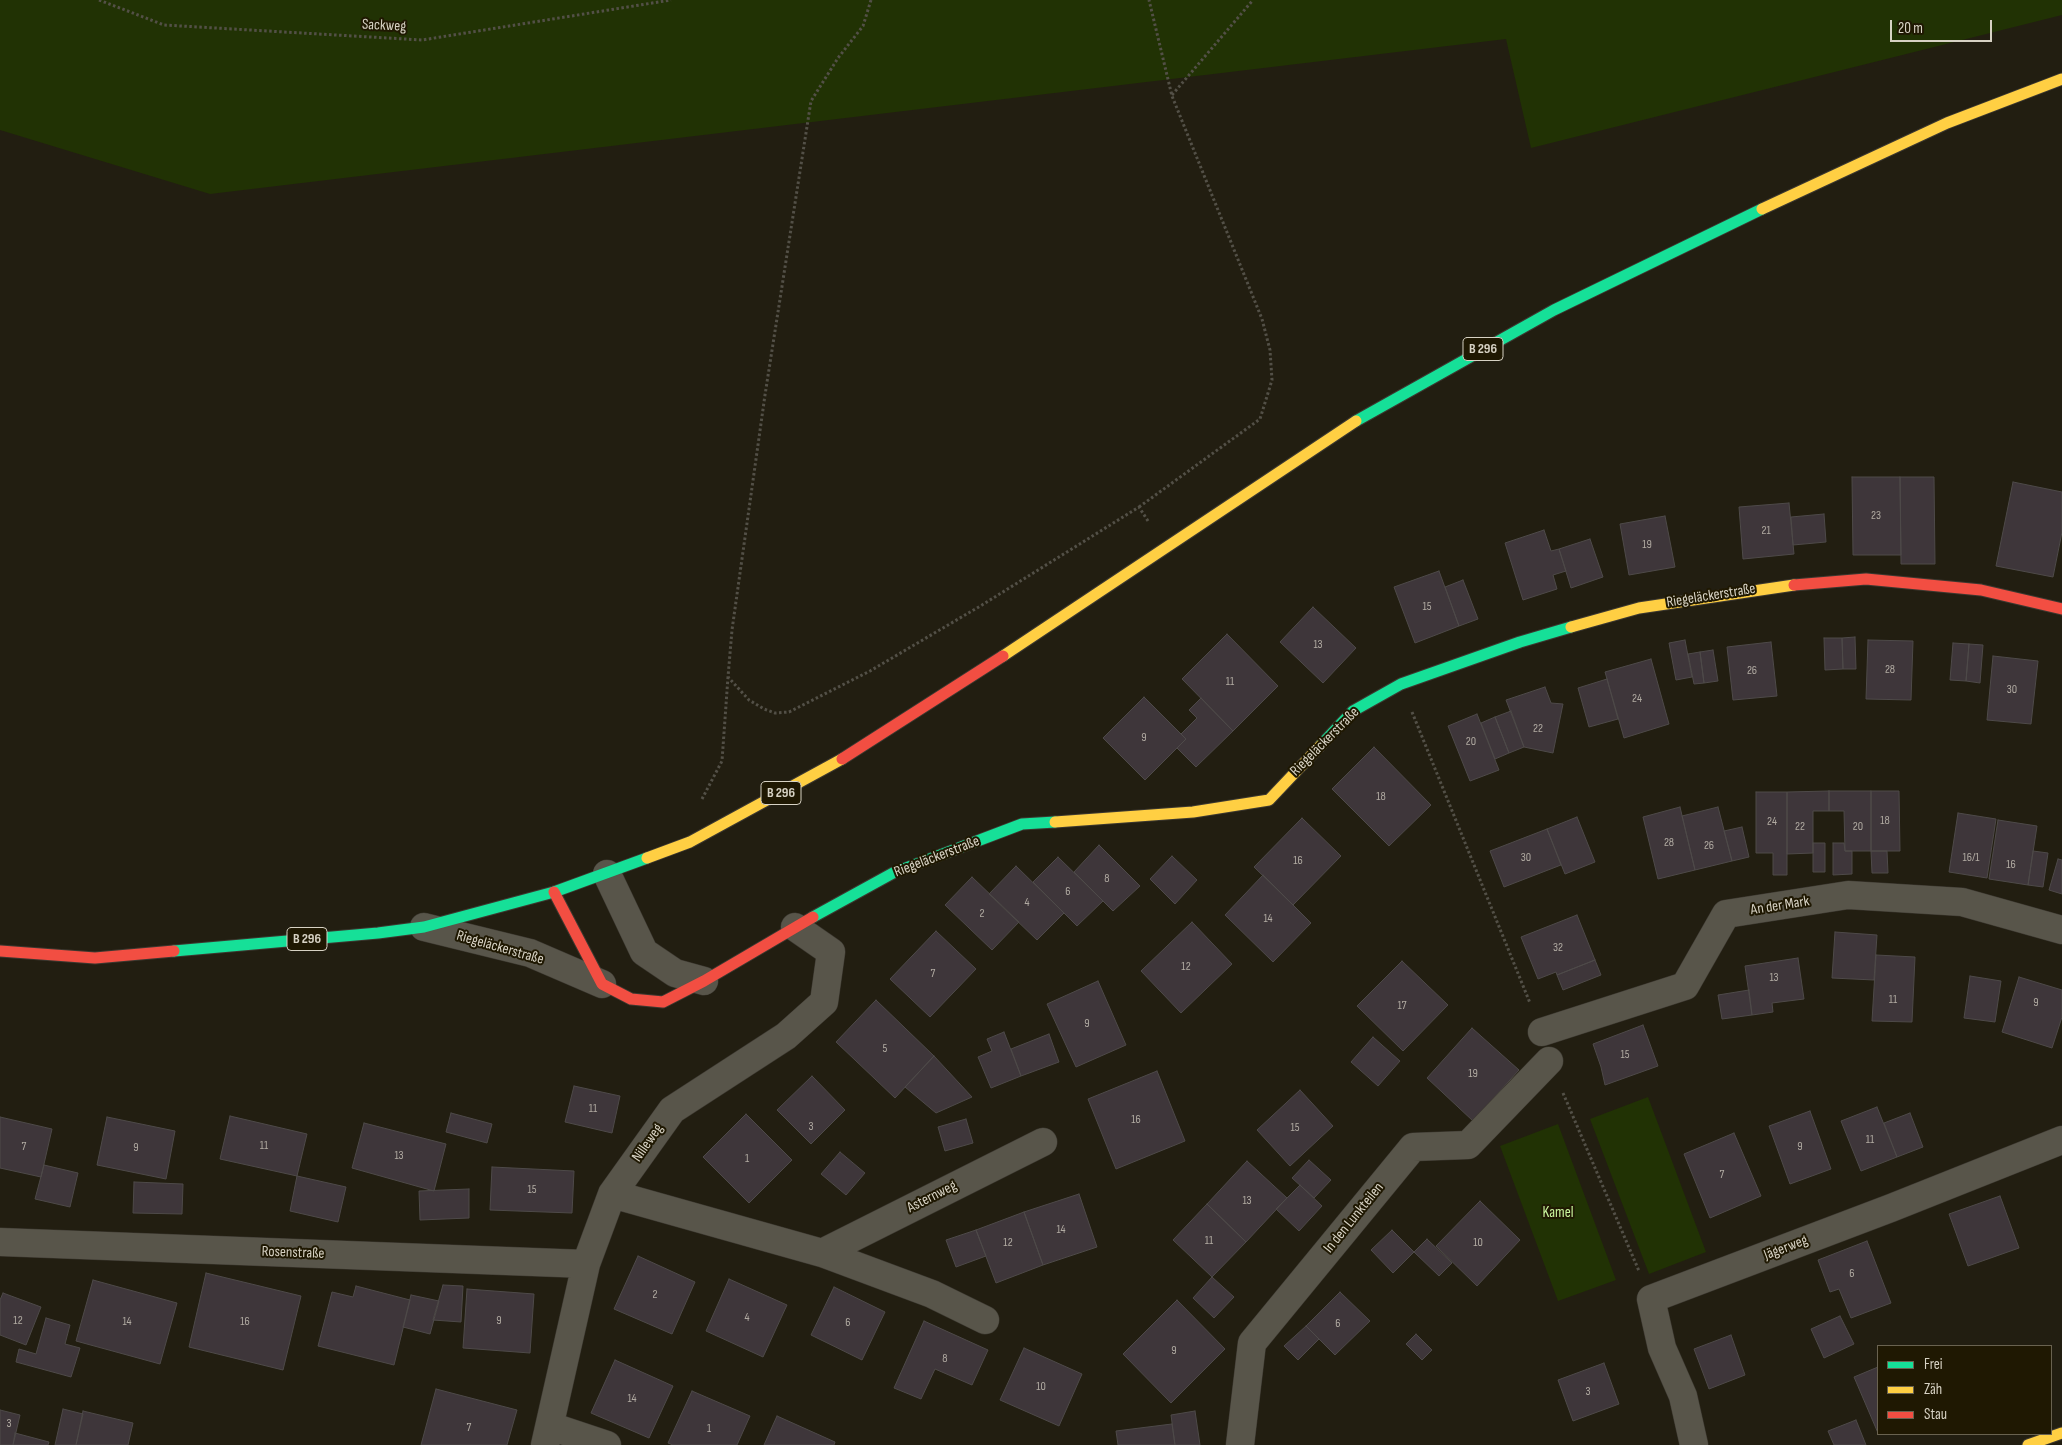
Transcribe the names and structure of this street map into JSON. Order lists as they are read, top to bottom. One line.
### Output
{"streets":{"main road":["B 296","Riegeläckerstraße"],"street":["An der Mark","Nilleweg","Asternweg","In den Lunkteilen","Jägerweg","Rosenstraße"],"path":["Sackweg"]},"crossings":[["B 296","Riegeläckerstraße"],["Riegeläckerstraße","Nilleweg"],["Nilleweg","Rosenstraße"]],"parks":["Kamel"],"house_numbers":["23","21","19","15","13","28","26","11","30","24","22","9","20","18","18","24","22","20","28","26","30","16/1","16","16","8","6","4","2","14","32","12","7","13","11","9","17","9","5","15","19","11","16","3","15","11","11","7","9","9","13","1","7","15","13","14","11","12","10","6","2","4","12","9","14","16","6","6","9","8","10","3","14","3","7","1"],"legend":["Frei","Zäh","Stau"],"scale_bar":"20 m"}
